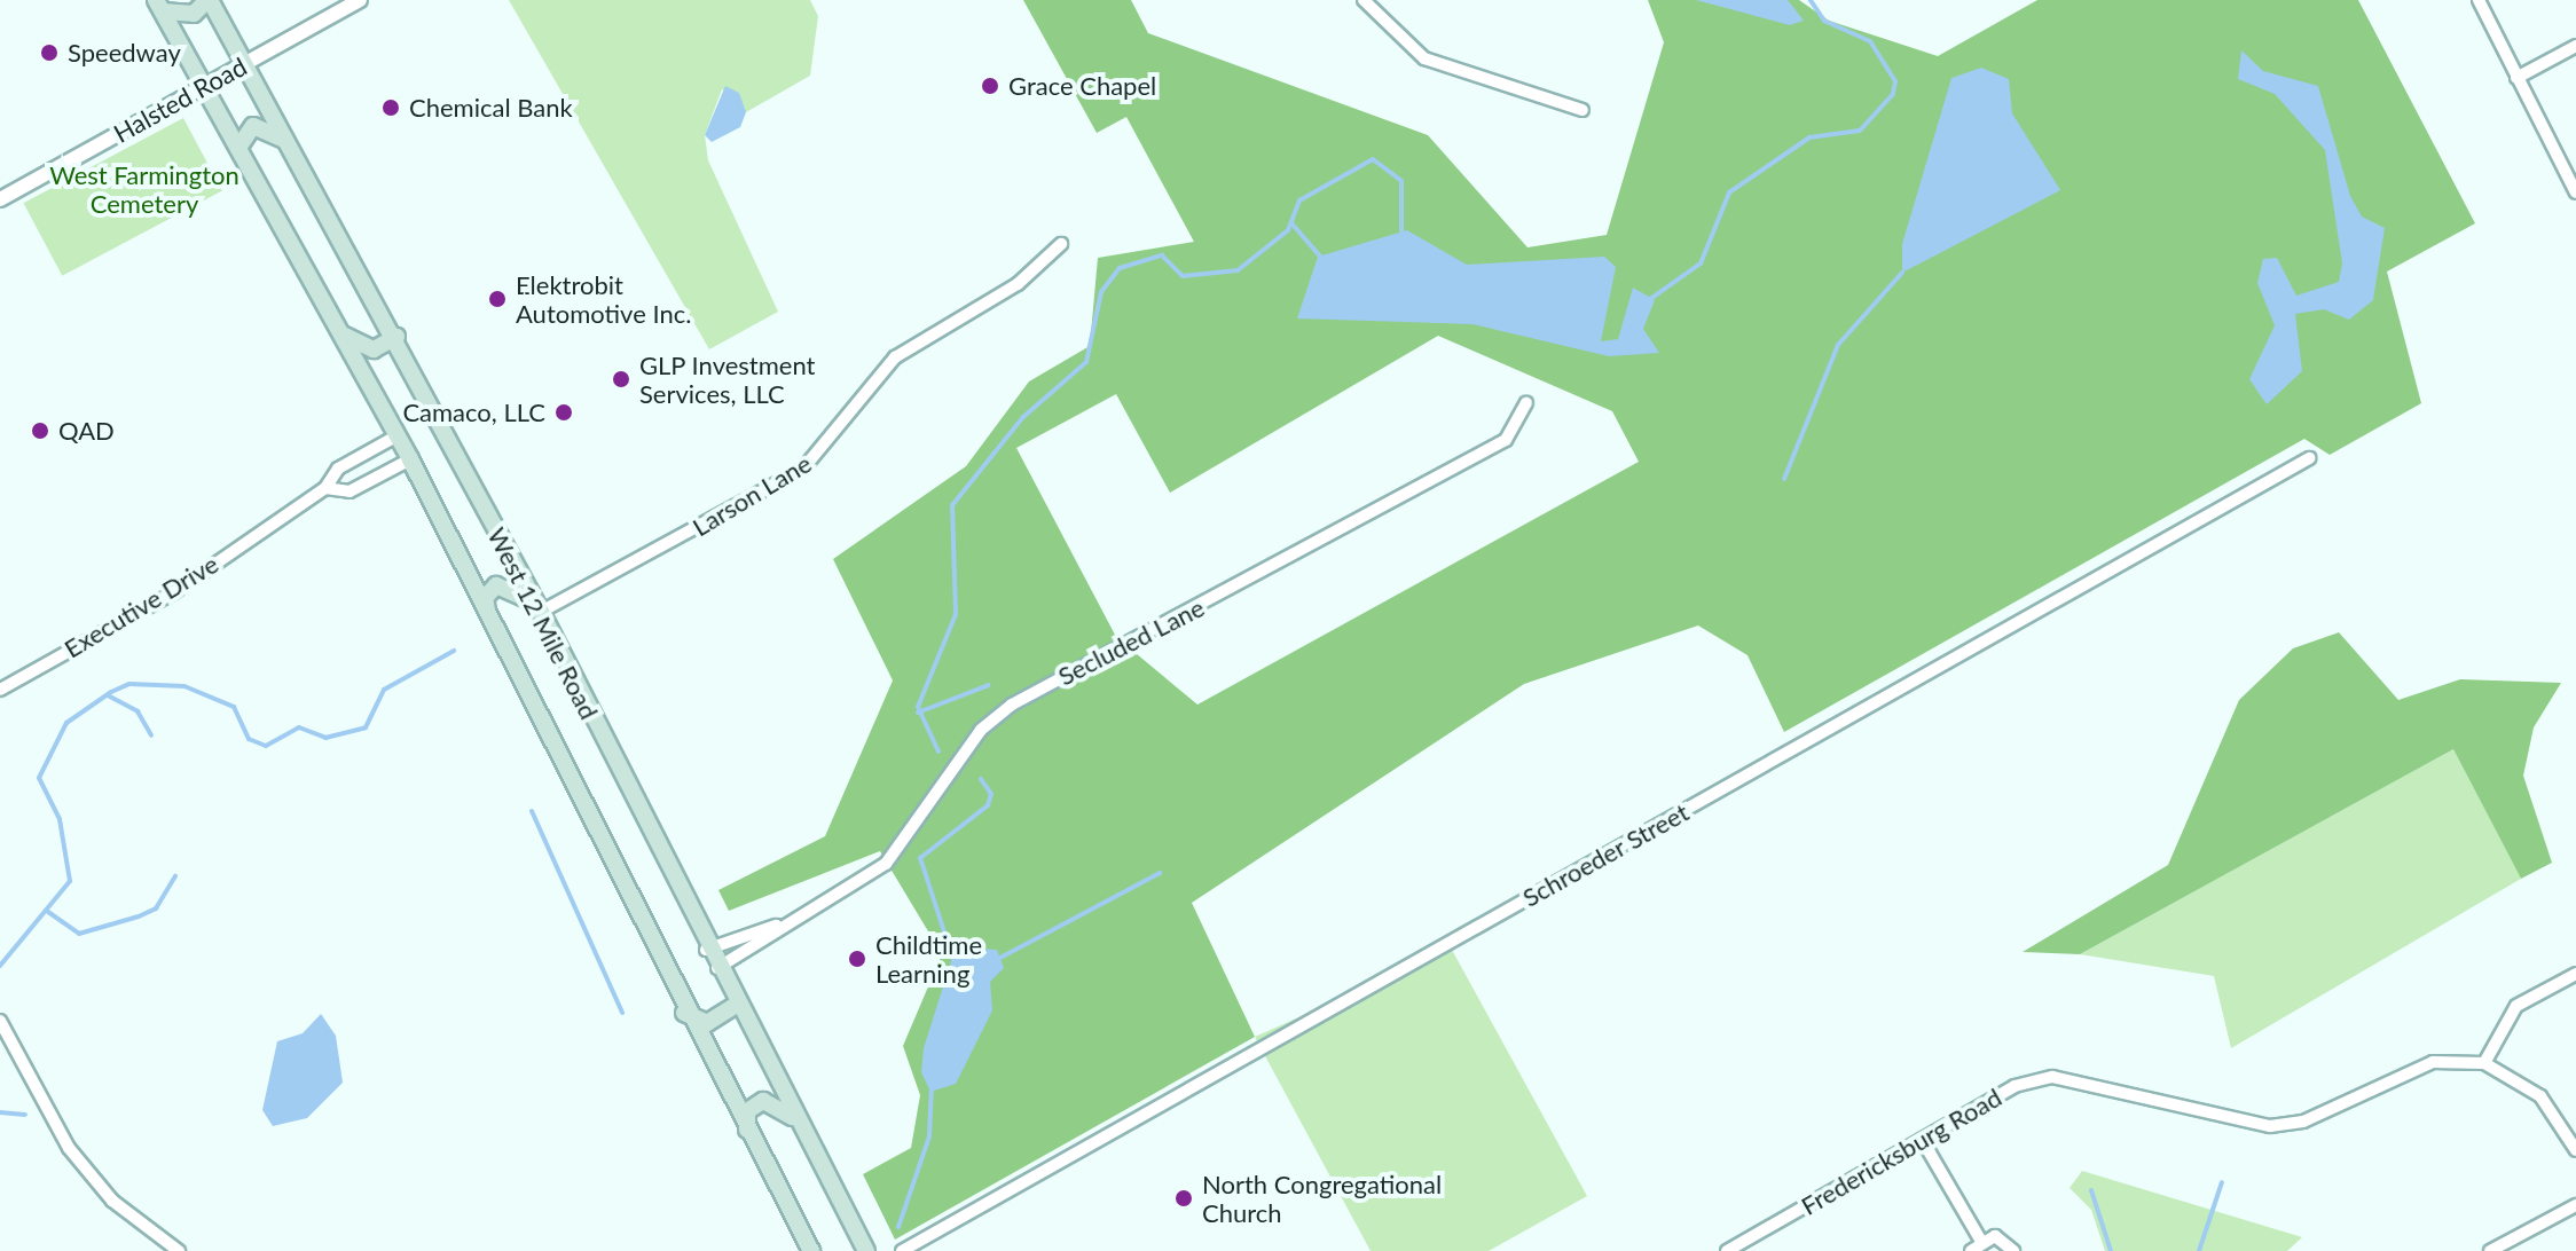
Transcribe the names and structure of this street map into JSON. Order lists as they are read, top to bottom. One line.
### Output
{"streets":{"main road":["West 12 Mile Road"],"street":["Halsted Road","Larson Lane","Executive Drive","Secluded Lane","Schroeder Street","Fredericksburg Road"]},"crossings":[["Halsted Road","West 12 Mile Road"],["Larson Lane","West 12 Mile Road"],["Executive Drive","West 12 Mile Road"],["West 12 Mile Road","Secluded Lane"]],"parks":["West Farmington Cemetery"],"places":["Speedway","Grace Chapel","Chemical Bank","Elektrobit Automotive Inc.","GLP Investment Services, LLC","Camaco, LLC","QAD","Childtime Learning","North Congregational Church"]}
